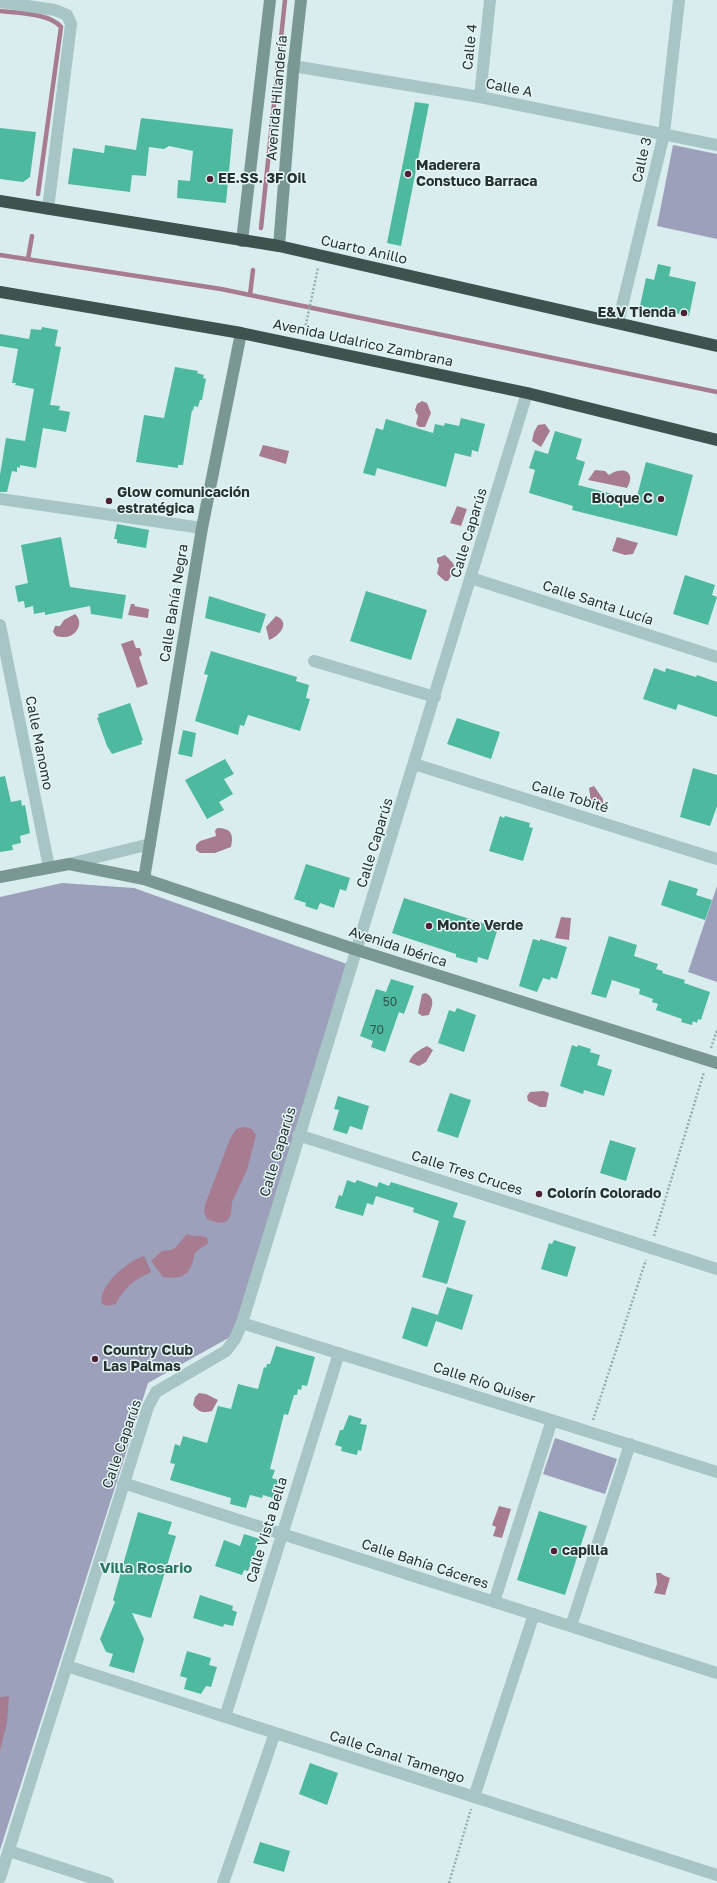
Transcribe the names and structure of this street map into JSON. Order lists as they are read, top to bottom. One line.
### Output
{"streets":{"highway":["Cuarto Anillo","Avenida Udalrico Zambrana"],"street":["Calle 4","Calle A","Avenida Hilandería","Calle 3","Calle Caparús","Calle Bahía Negra","Calle Santa Lucía","Calle Manomo","Calle Tobité","Avenida Ibérica","Calle Tres Cruces","Calle Río Quiser","Calle Vista Bella","Calle Bahía Cáceres","Calle Canal Tamengo"]},"crossings":[["Calle 4","Calle A"],["Calle A","Avenida Hilandería"],["Calle A","Calle 3"],["Avenida Hilandería","Cuarto Anillo"],["Calle 3","Cuarto Anillo"],["Avenida Udalrico Zambrana","Calle Caparús"],["Avenida Udalrico Zambrana","Calle Bahía Negra"],["Calle Caparús","Calle Santa Lucía"],["Calle Caparús","Calle Tobité"],["Calle Caparús","Avenida Ibérica"],["Calle Caparús","Calle Tres Cruces"],["Calle Caparús","Calle Río Quiser"],["Calle Caparús","Calle Bahía Cáceres"],["Calle Caparús","Calle Canal Tamengo"],["Calle Bahía Negra","Avenida Ibérica"],["Calle Manomo","Avenida Ibérica"],["Calle Río Quiser","Calle Vista Bella"],["Calle Vista Bella","Calle Bahía Cáceres"],["Calle Vista Bella","Calle Canal Tamengo"]],"districts":["Villa Rosario"],"places":["Maderera Constuco Barraca","EE.SS. 3F Oil","E&V Tienda","Bloque C","Glow comunicación estratégica","Monte Verde","Colorín Colorado","Country Club Las Palmas","capilla"],"house_numbers":["50","70"]}
